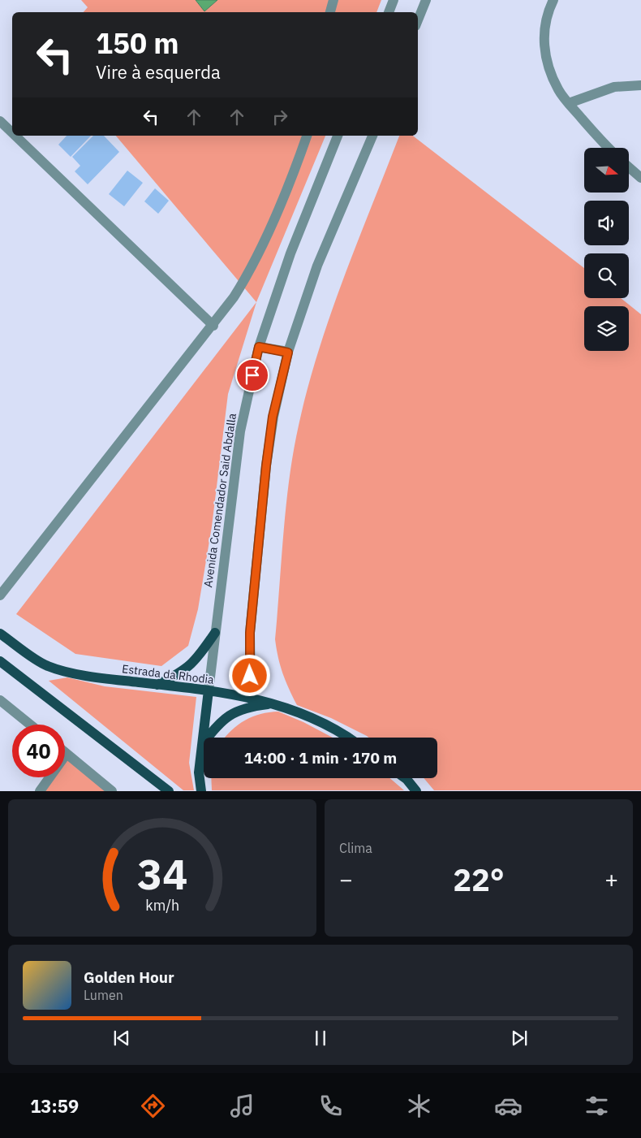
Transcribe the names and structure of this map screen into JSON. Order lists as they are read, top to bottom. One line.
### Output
{"streets":{"main road":["Estrada da Rhodia"],"street":["Avenida Comendador Said Abdalla"]},"crossings":[["Avenida Comendador Said Abdalla","Estrada da Rhodia"]],"north":"right","page":{"turn":["150 m","Vire à esquerda"],"limit":"40","trip":"14:00 · 1 min · 170 m","tile":"Clima","heat":["−","22°","+"],"song":["Golden Hour","Lumen"],"tabs":"13:59","gauge":["34","km/h"]}}
